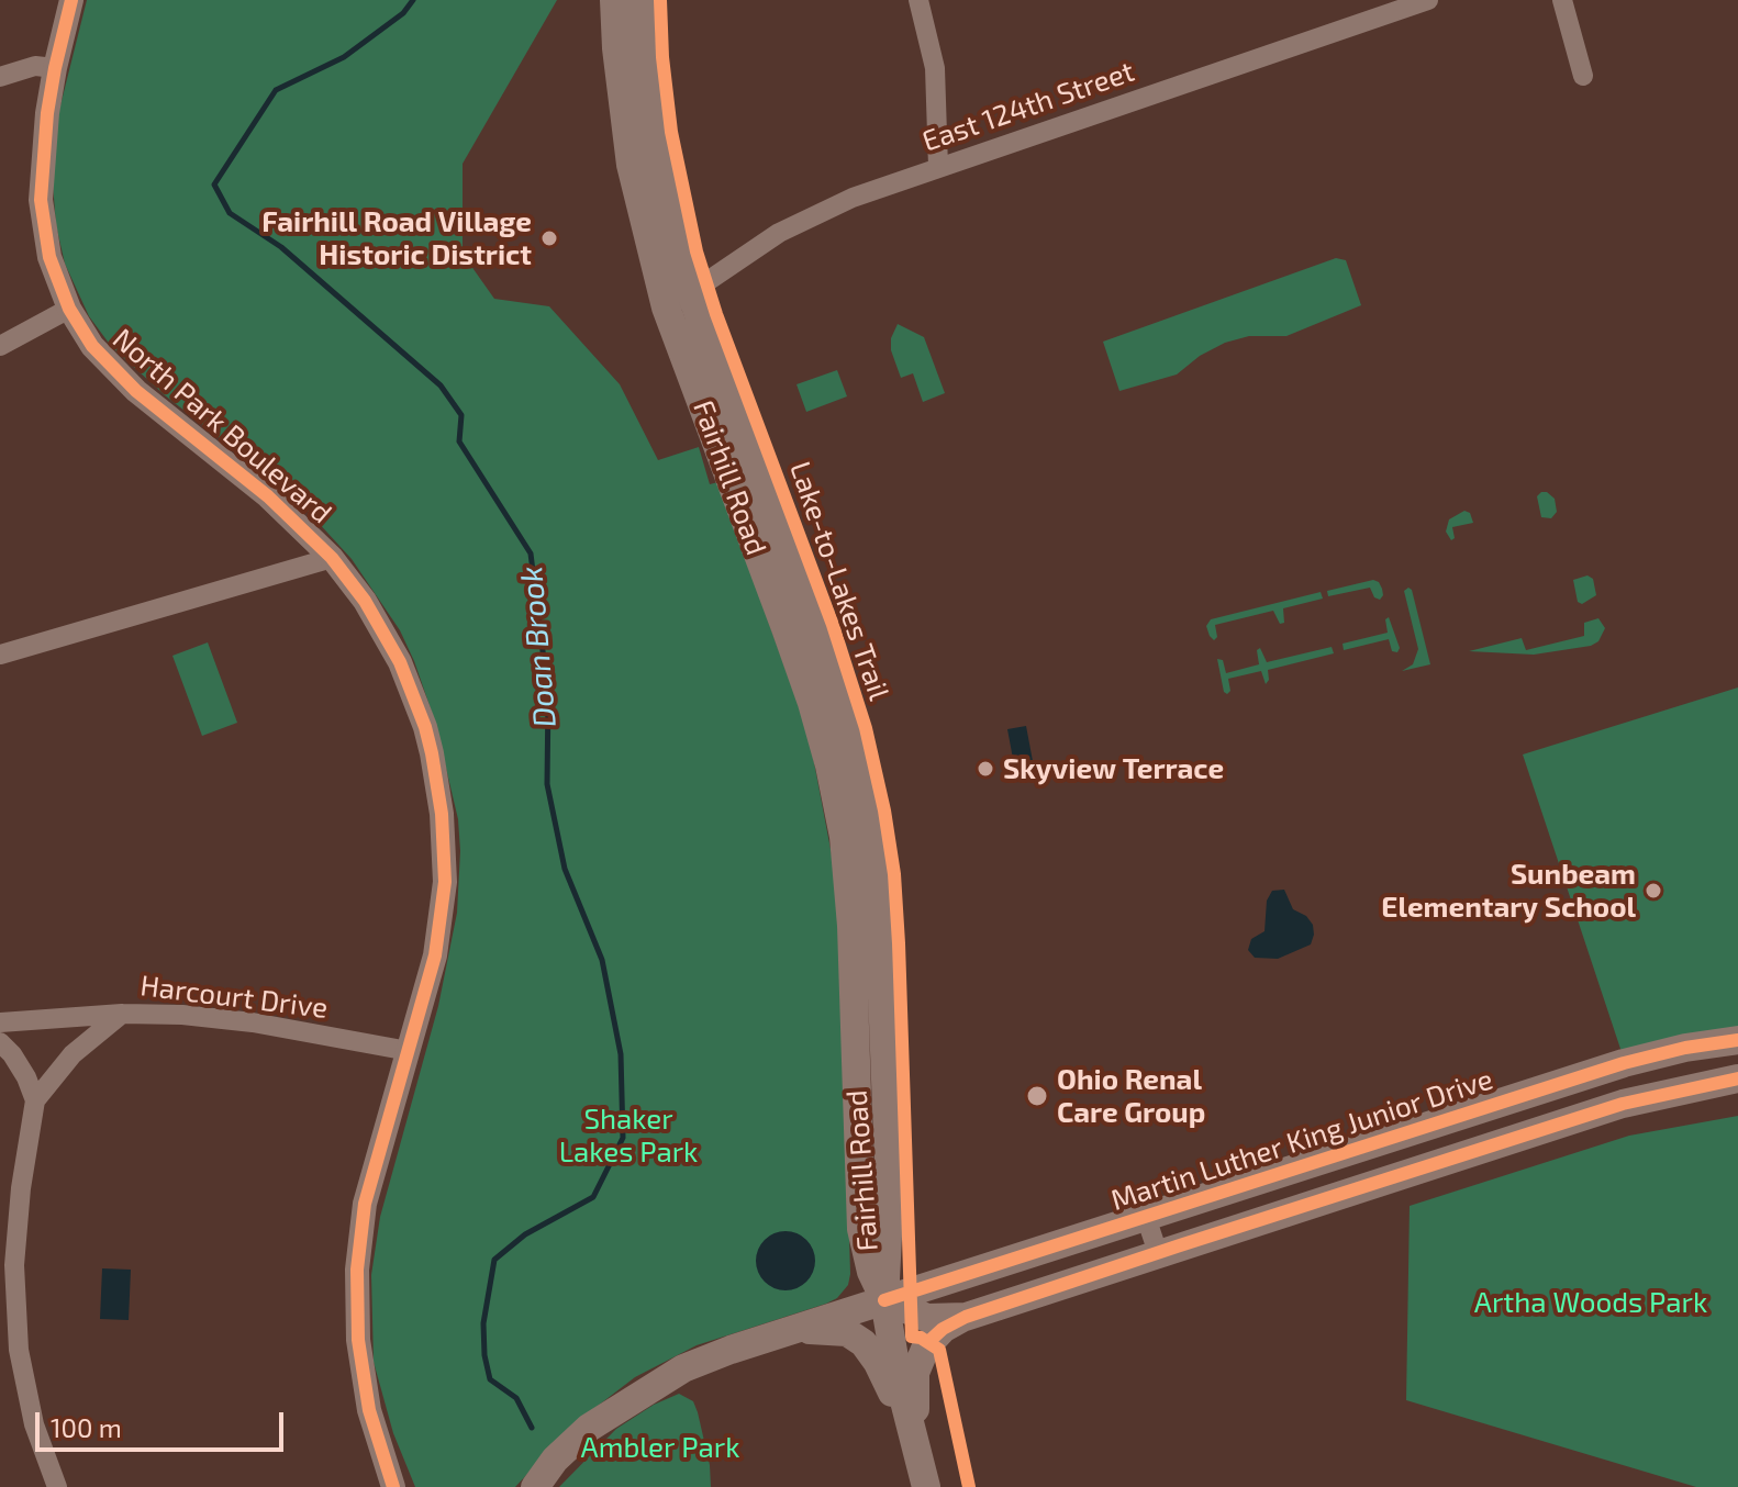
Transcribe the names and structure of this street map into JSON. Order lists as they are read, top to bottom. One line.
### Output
{"streets":{"main road":["Fairhill Road","Martin Luther King Junior Drive"],"street":["East 124th Street","North Park Boulevard","Harcourt Drive"],"cycle path":["Lake-to-Lakes Trail"]},"crossings":[["East 124th Street","Fairhill Road"],["North Park Boulevard","Harcourt Drive"],["Fairhill Road","Martin Luther King Junior Drive"]],"water":["Doan Brook"],"parks":["Shaker Lakes Park","Artha Woods Park","Ambler Park"],"places":["Fairhill Road Village Historic District","Skyview Terrace","Sunbeam Elementary School","Ohio Renal Care Group"],"scale_bar":"100 m"}
